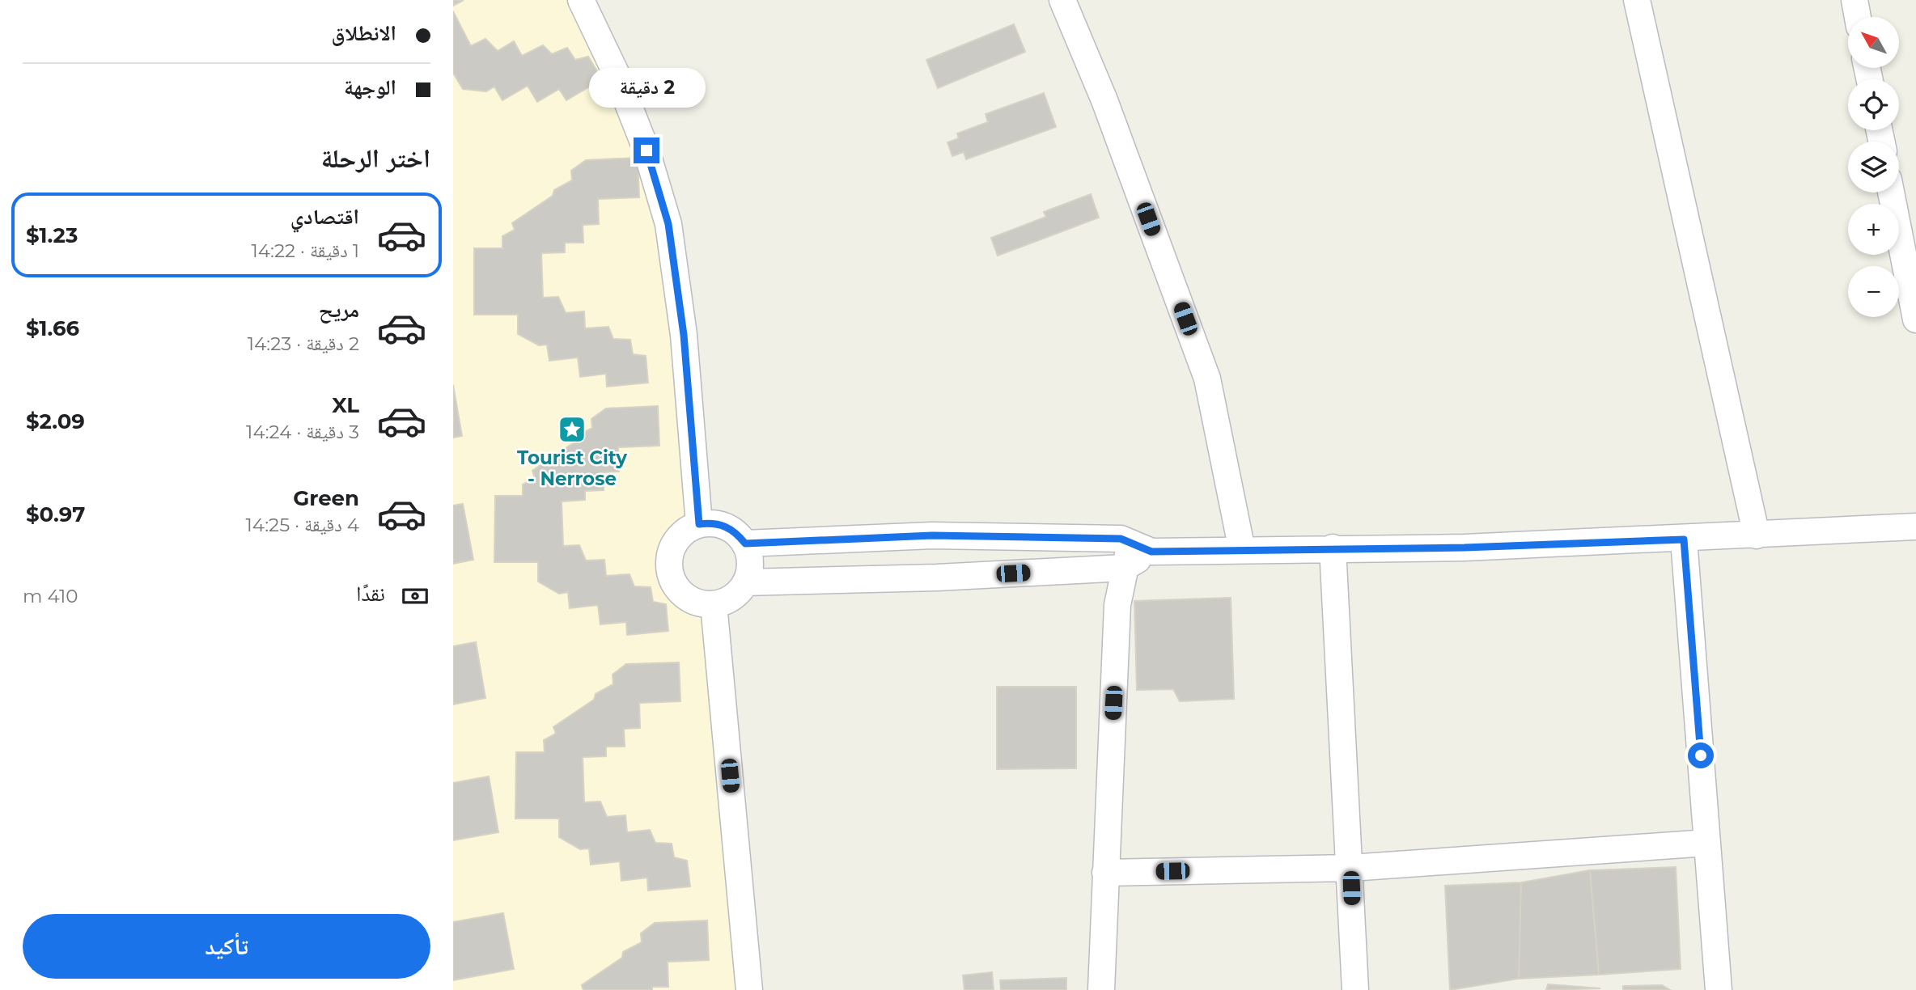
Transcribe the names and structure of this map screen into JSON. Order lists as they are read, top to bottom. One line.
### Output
{"places":{"place":["Tourist City - Nerrose"]},"north":"top left","page":{"banner":["الانطلاق","الوجهة"],"map_buttons":["+","−"],"bubble":"2 دقيقة","heading":"اختر الرحلة","list":[{"name":"اقتصادي","note":"1 دقيقة · 14:22","value":"$1.23"},{"name":"مريح","note":"2 دقيقة · 14:23","value":"$1.66"},{"name":"XL","note":"3 دقيقة · 14:24","value":"$2.09"},{"name":"Green","note":"4 دقيقة · 14:25","value":"$0.97"}],"pay":["نقدًا","410 m"],"buttons":"تأكيد"}}
